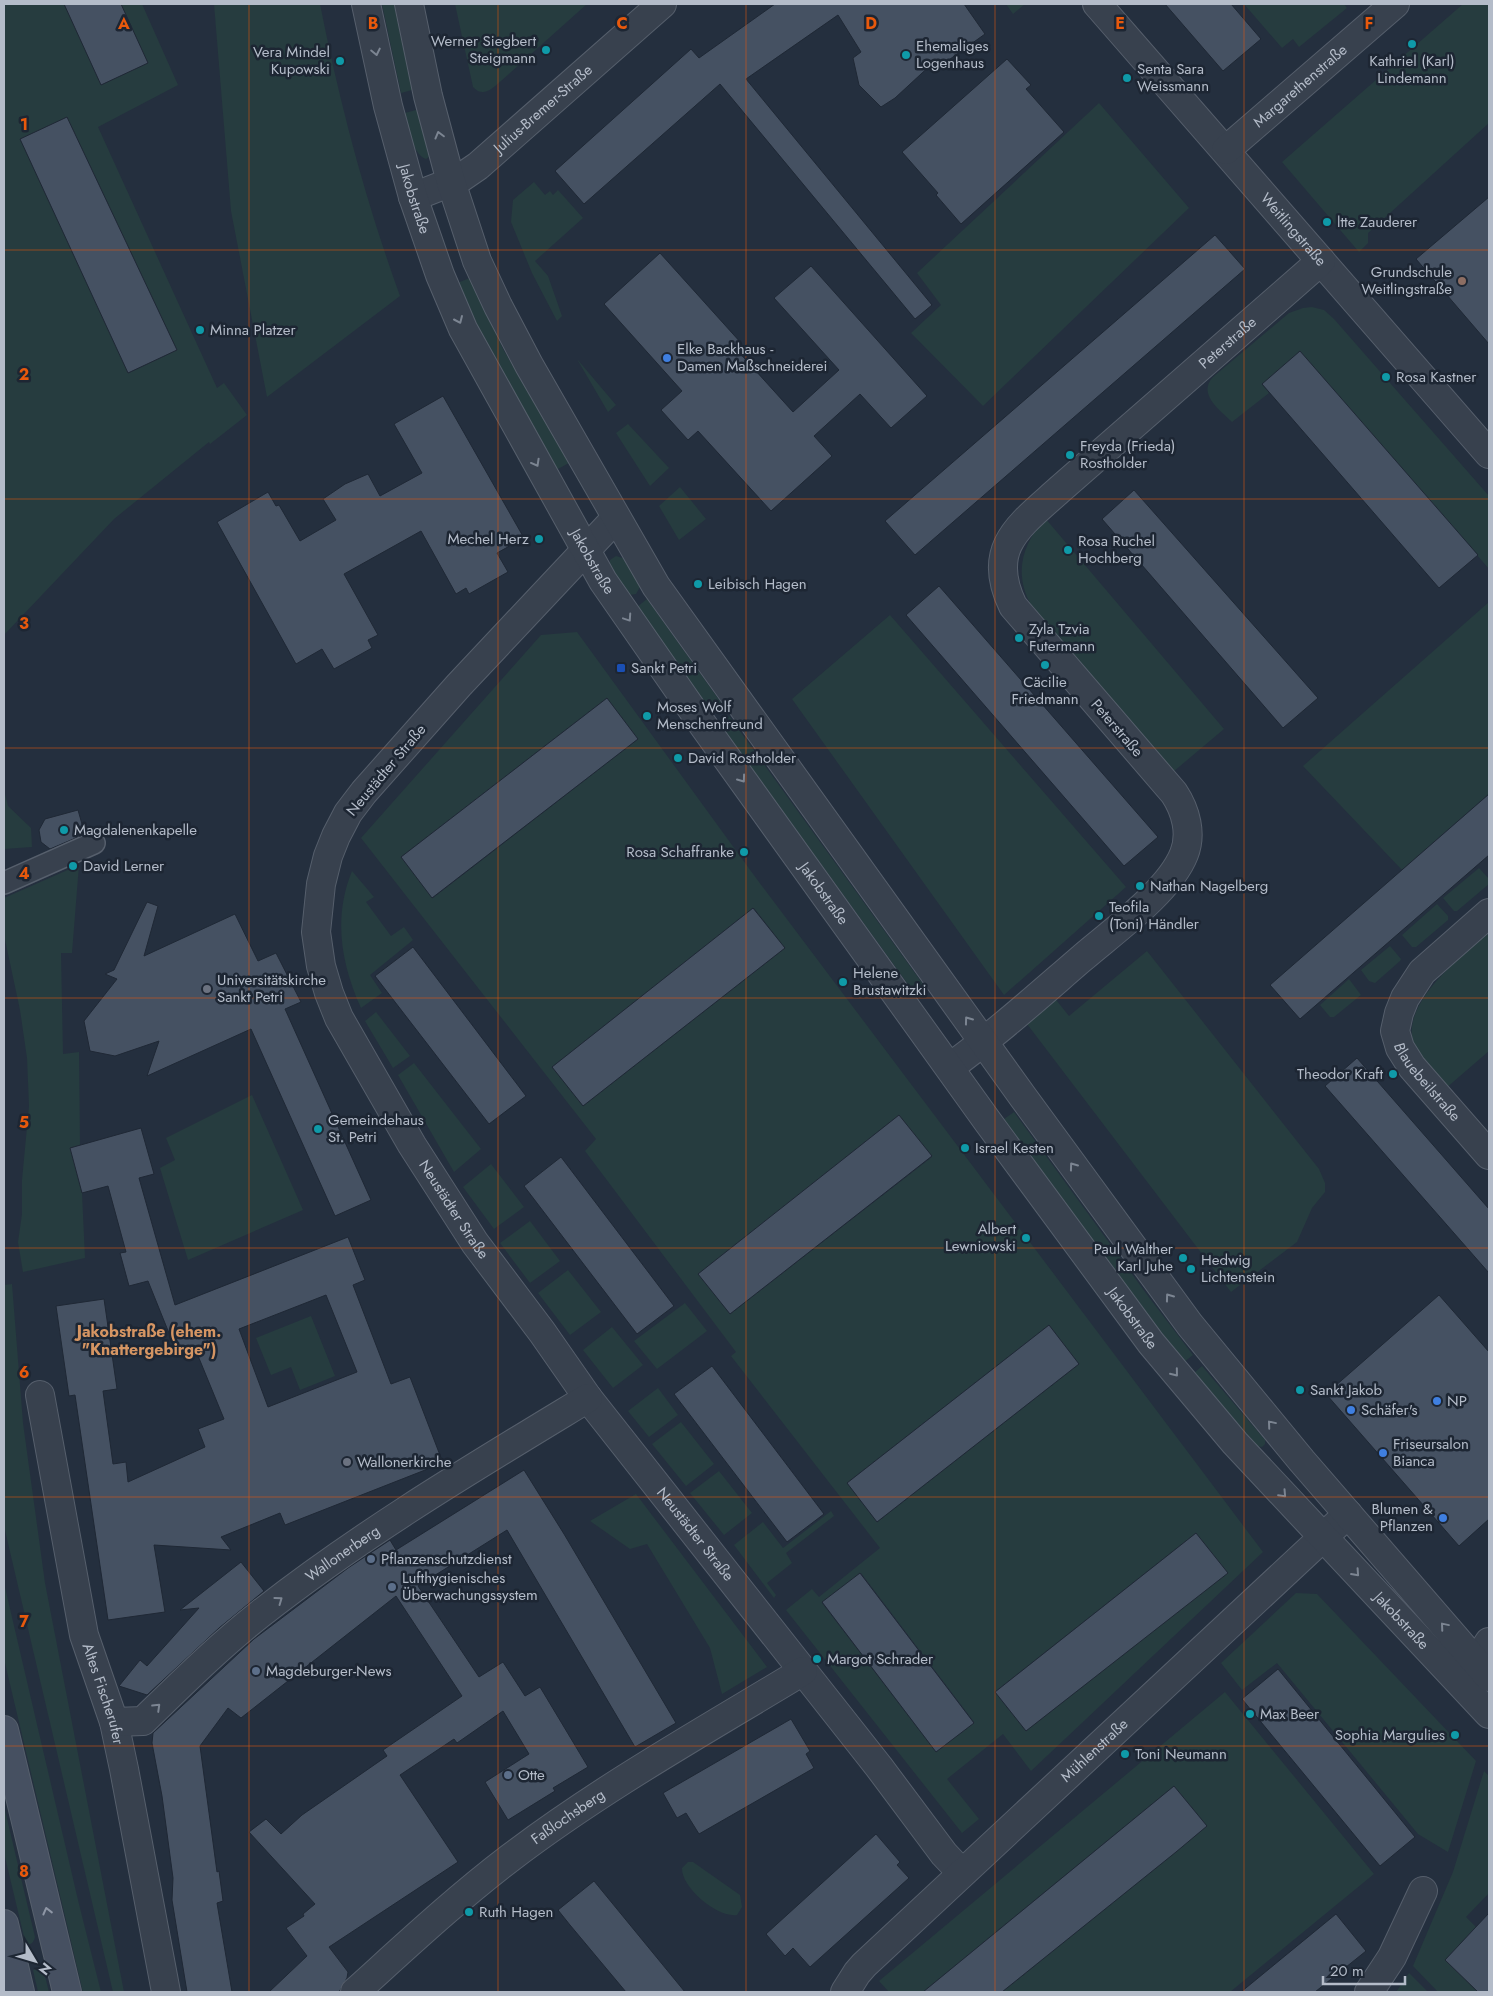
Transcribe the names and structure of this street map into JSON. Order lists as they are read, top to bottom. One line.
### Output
{"streets":{"street":["Margarethenstraße","Julius-Bremer-Straße","Jakobstraße","Weitlingstraße","Peterstraße","Neustädter Straße","Blauebeilstraße","Wallonerberg","Altes Fischerufer","Mühlenstraße","Faßlochsberg"]},"crossings":[["Margarethenstraße","Weitlingstraße"],["Julius-Bremer-Straße","Jakobstraße"],["Jakobstraße","Peterstraße"],["Jakobstraße","Neustädter Straße"],["Jakobstraße","Mühlenstraße"],["Weitlingstraße","Peterstraße"],["Neustädter Straße","Wallonerberg"],["Neustädter Straße","Mühlenstraße"],["Neustädter Straße","Faßlochsberg"],["Wallonerberg","Altes Fischerufer"]],"one_way":["Wallonerberg"],"districts":["Jakobstraße (ehem. \"Knattergebirge\")"],"places":{"other":["Kathriel (Karl) Lindemann","Werner Siegbert Steigmann","Ehemaliges Logenhaus","Vera Mindel Kupowski","Senta Sara Weissmann","ltte Zauderer","Grundschule Weitlingstraße","Minna Platzer","Elke Backhaus - Damen Maßschneiderei","Rosa Kastner","Freyda (Frieda) Rostholder","Mechel Herz","Rosa Ruchel Hochberg","Leibisch Hagen","Zyla Tzvia Futermann","Cäcilie Friedmann","Moses Wolf Menschenfreund","David Rostholder","Magdalenenkapelle","Rosa Schaffranke","David Lerner","Nathan Nagelberg","Teofila (Toni) Händler","Helene Brustawitzki","Universitätskirche Sankt Petri","Theodor Kraft","Gemeindehaus St. Petri","Israel Kesten","Albert Lewniowski","Paul Walther Karl Juhe","Hedwig Lichtenstein","Sankt Jakob","NP","Schäfer's","Friseursalon Bianca","Wallonerkirche","Blumen & Pflanzen","Pflanzenschutzdienst","Lufthygienisches Überwachungssystem","Margot Schrader","Magdeburger-News","Max Beer","Sophia Margulies","Toni Neumann","Otte","Ruth Hagen"],"transit":["Sankt Petri"]},"scale_bar":"20 m","north":"bottom right","grid":{"columns":["A","B","C","D","E","F"],"rows":["1","2","3","4","5","6","7","8"]}}
